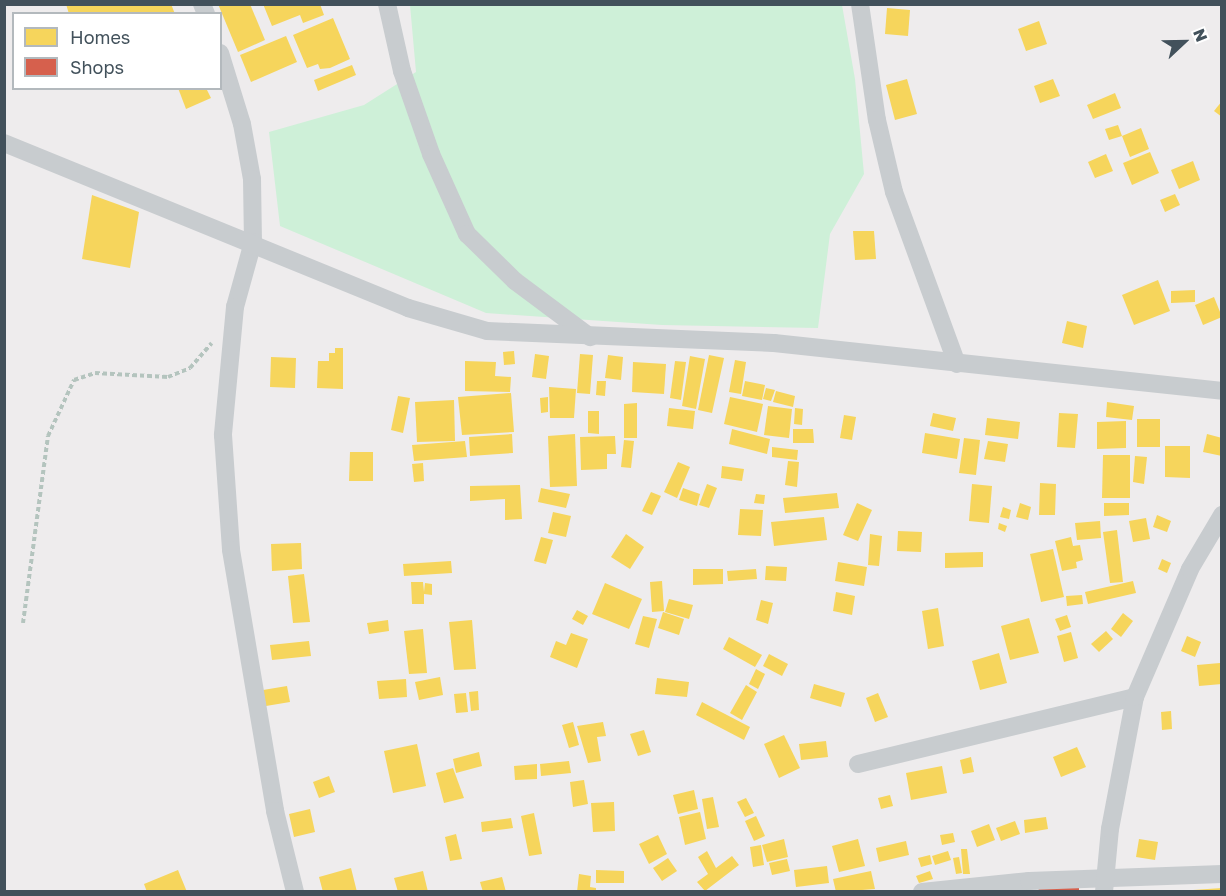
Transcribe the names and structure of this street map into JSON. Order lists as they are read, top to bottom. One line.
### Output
{"legend":["Homes","Shops"],"north":"right"}
